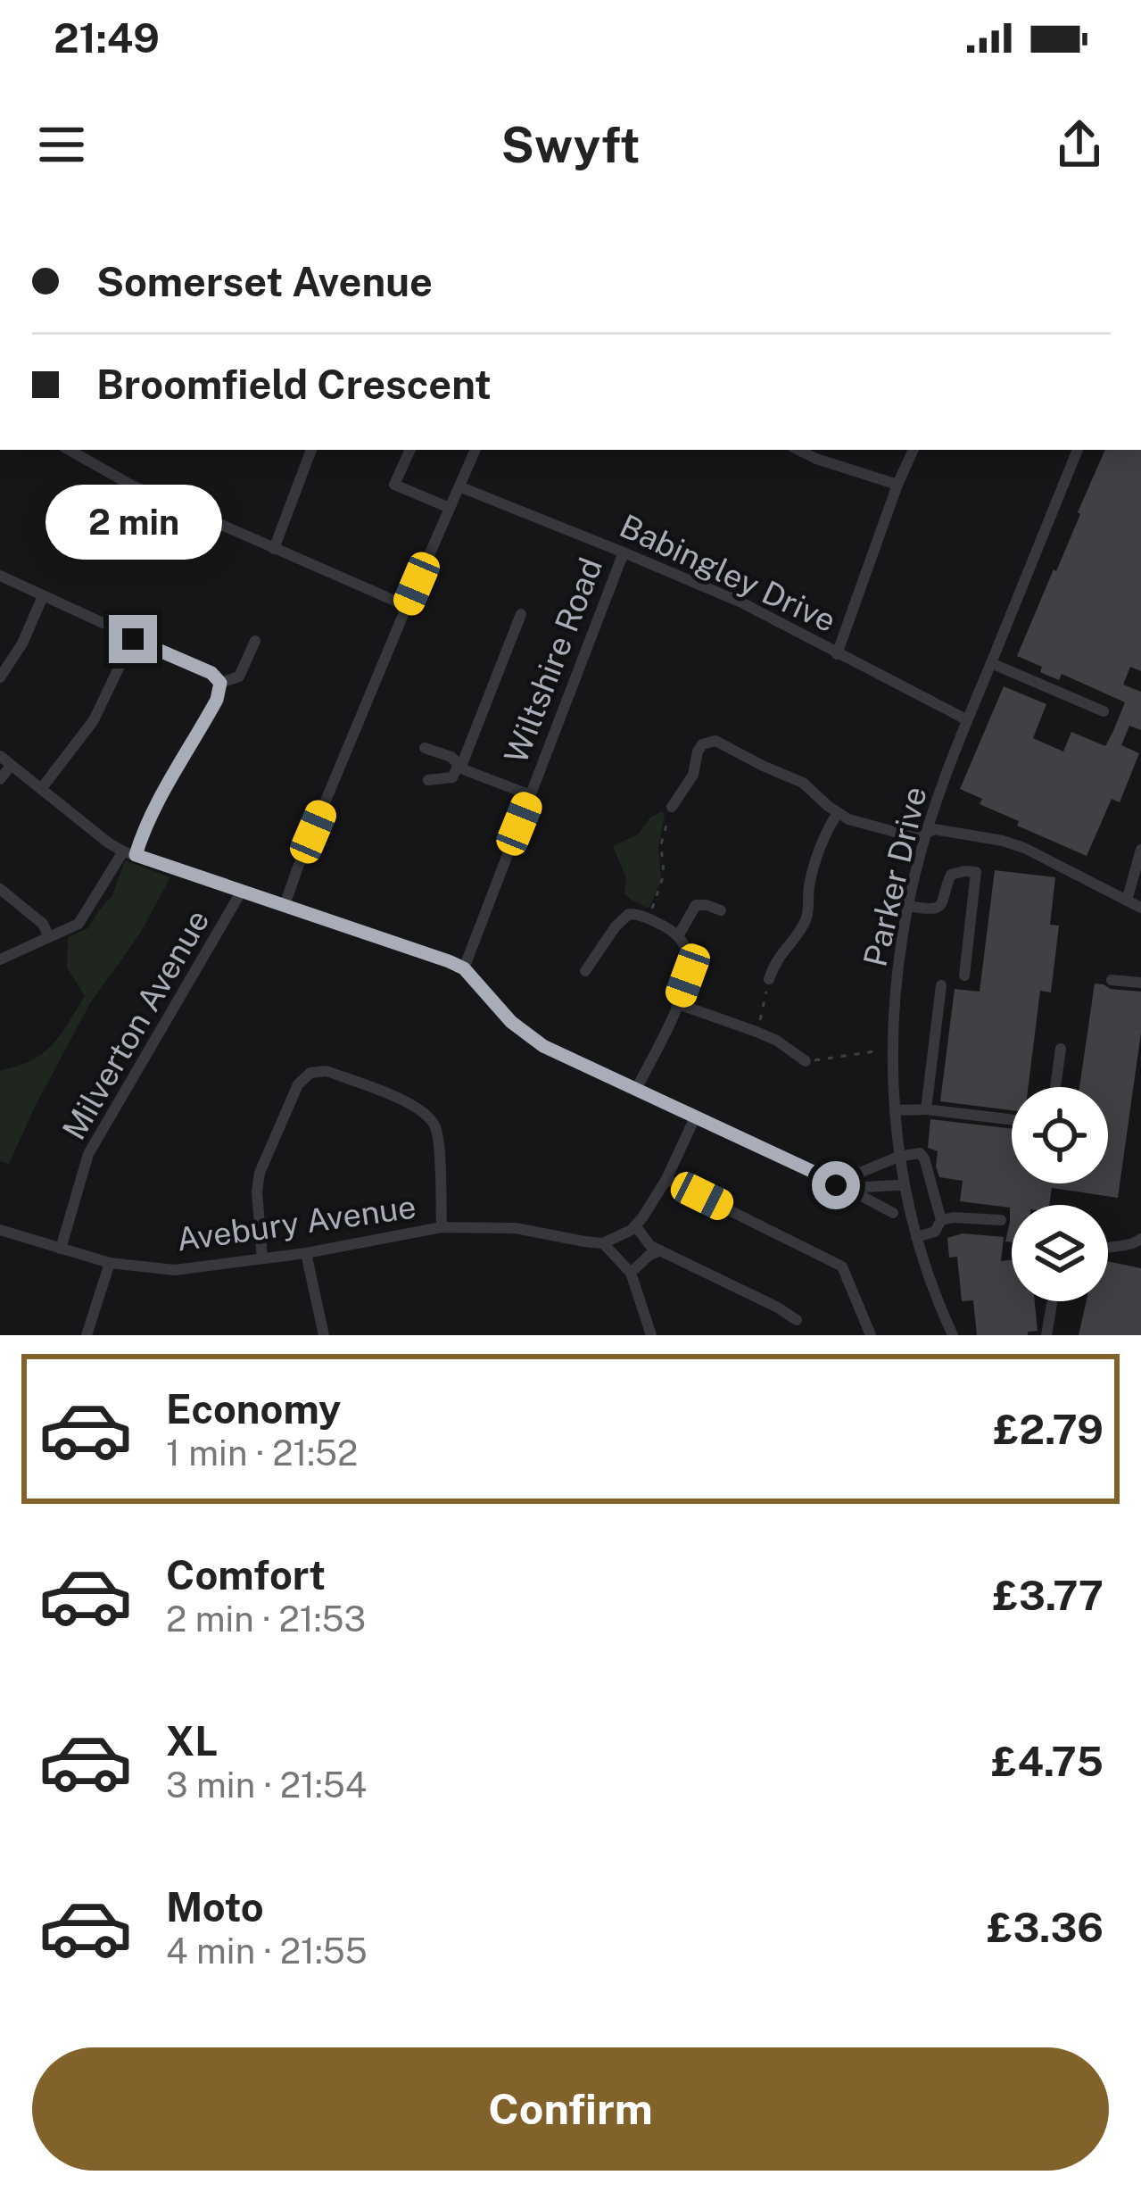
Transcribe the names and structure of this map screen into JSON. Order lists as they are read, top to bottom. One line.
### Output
{"streets":{"street":["Babingley Drive","Wiltshire Road","Parker Drive","Milverton Avenue","Avebury Avenue"]},"crossings":[["Babingley Drive","Wiltshire Road"],["Babingley Drive","Parker Drive"],["Milverton Avenue","Avebury Avenue"]],"page":{"status":"21:49","header":"Swyft","banner":["Somerset Avenue","Broomfield Crescent"],"bubble":"2 min","list":[{"name":"Economy","note":"1 min · 21:52","value":"£2.79"},{"name":"Comfort","note":"2 min · 21:53","value":"£3.77"},{"name":"XL","note":"3 min · 21:54","value":"£4.75"},{"name":"Moto","note":"4 min · 21:55","value":"£3.36"}],"buttons":"Confirm"}}
